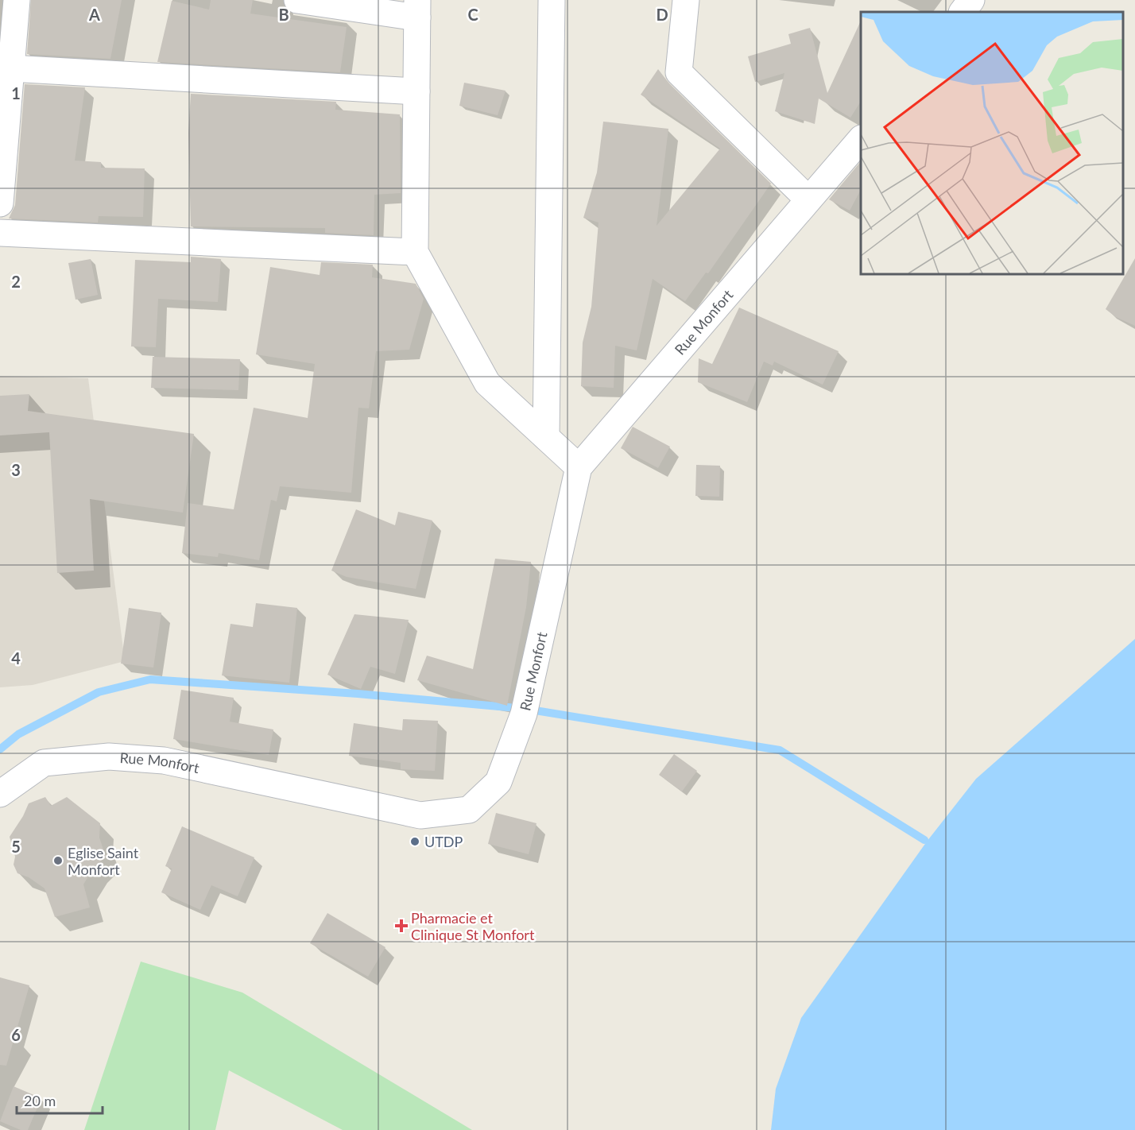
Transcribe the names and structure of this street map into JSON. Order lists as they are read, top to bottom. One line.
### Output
{"streets":{"street":["Rue Monfort"]},"places":{"other":["UTDP","Eglise Saint Monfort"],"health":["Pharmacie et Clinique St Monfort"]},"scale_bar":"20 m","grid":{"columns":["A","B","C","D"],"rows":["1","2","3","4","5","6"]}}
